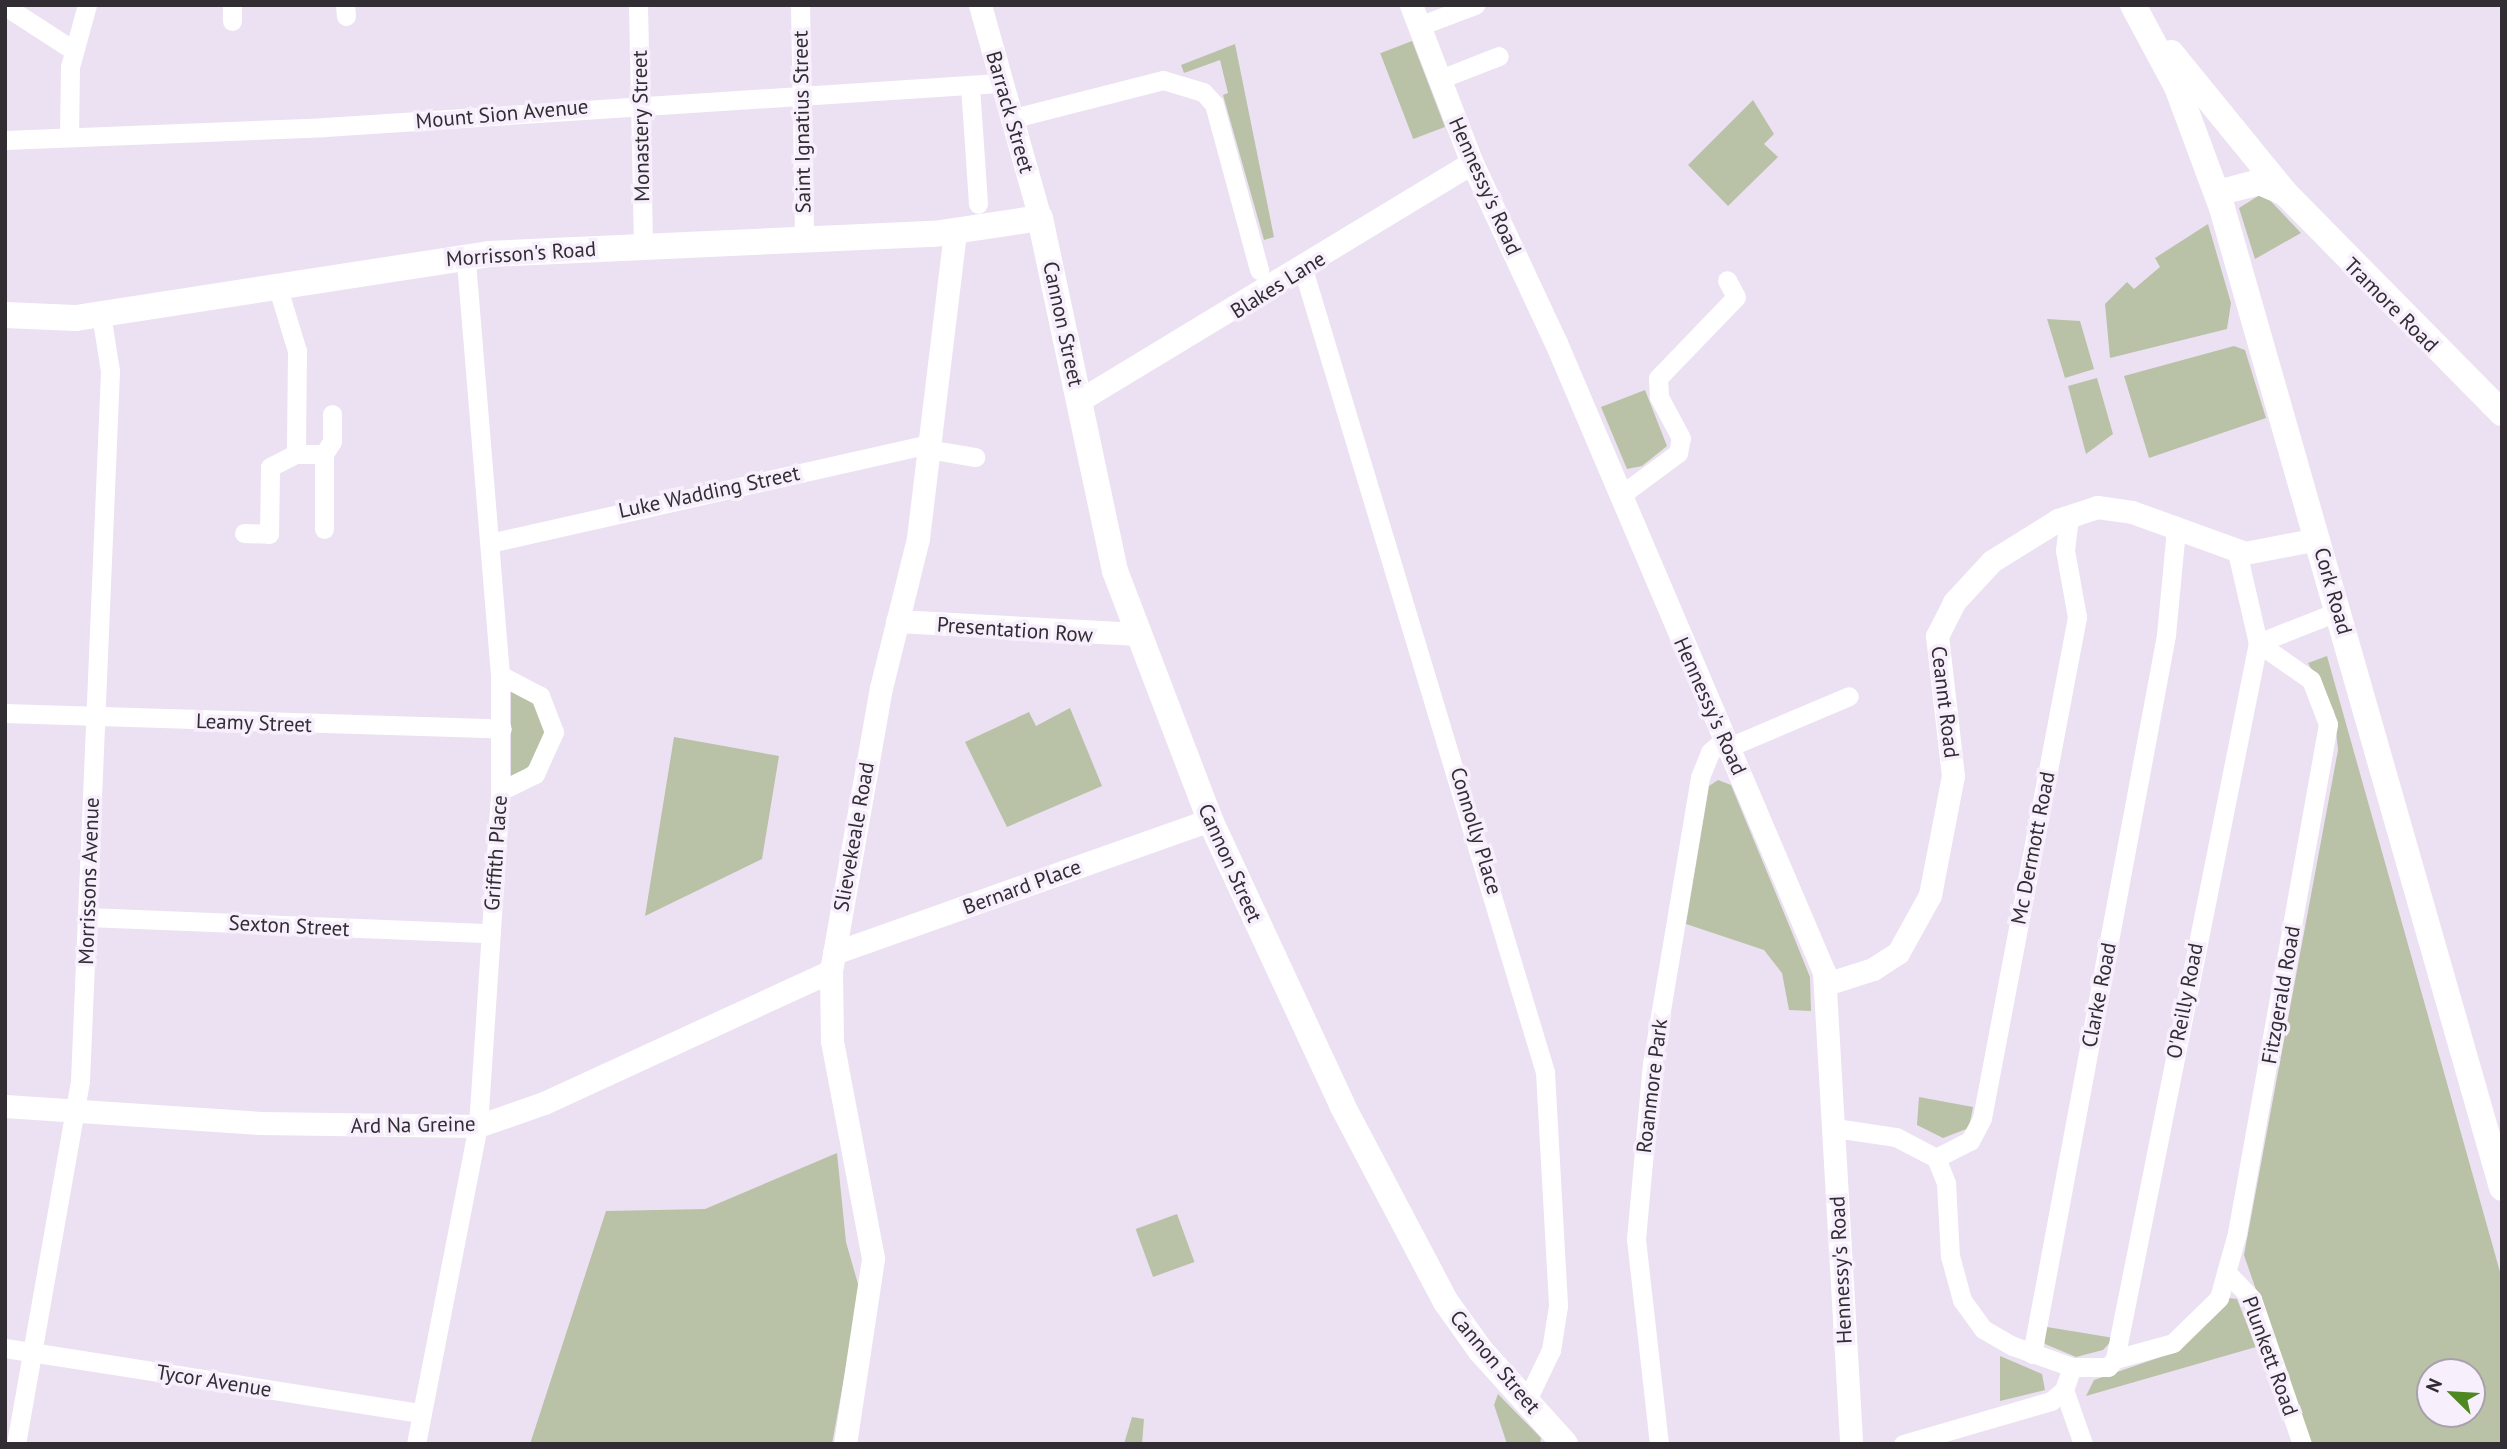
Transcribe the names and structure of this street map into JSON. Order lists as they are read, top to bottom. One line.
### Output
{"streets":{"main road":["Morrisson's Road","Tramore Road","Cannon Street","Cork Road"],"street":["Barrack Street","Mount Sion Avenue","Saint Ignatius Street","Monastery Street","Hennessy's Road","Blakes Lane","Luke Wadding Street","Presentation Row","Ceannt Road","Leamy Street","Connolly Place","Slievekeale Road","Mc Dermott Road","Griffith Place","Morrissons Avenue","Bernard Place","Sexton Street","Clarke Road","Fitzgerald Road","O'Reilly Road","Roanmore Park","Ard Na Greine","Plunkett Road","Tycor Avenue"]},"crossings":[["Barrack Street","Mount Sion Avenue"],["Barrack Street","Morrisson's Road"],["Barrack Street","Cannon Street"],["Mount Sion Avenue","Saint Ignatius Street"],["Mount Sion Avenue","Monastery Street"],["Saint Ignatius Street","Morrisson's Road"],["Monastery Street","Morrisson's Road"],["Hennessy's Road","Blakes Lane"],["Hennessy's Road","Ceannt Road"],["Hennessy's Road","Roanmore Park"],["Morrisson's Road","Cannon Street"],["Morrisson's Road","Slievekeale Road"],["Morrisson's Road","Griffith Place"],["Morrisson's Road","Morrissons Avenue"],["Blakes Lane","Cannon Street"],["Blakes Lane","Connolly Place"],["Tramore Road","Cork Road"],["Cannon Street","Presentation Row"],["Cannon Street","Connolly Place"],["Cannon Street","Bernard Place"],["Luke Wadding Street","Slievekeale Road"],["Luke Wadding Street","Griffith Place"],["Cork Road","Ceannt Road"],["Presentation Row","Slievekeale Road"],["Ceannt Road","Mc Dermott Road"],["Ceannt Road","Clarke Road"],["Leamy Street","Griffith Place"],["Leamy Street","Morrissons Avenue"],["Slievekeale Road","Bernard Place"],["Slievekeale Road","Ard Na Greine"],["Mc Dermott Road","Fitzgerald Road"],["Griffith Place","Sexton Street"],["Griffith Place","Ard Na Greine"],["Griffith Place","Tycor Avenue"],["Morrissons Avenue","Sexton Street"],["Morrissons Avenue","Ard Na Greine"],["Morrissons Avenue","Tycor Avenue"],["Bernard Place","Ard Na Greine"],["Clarke Road","Fitzgerald Road"],["Fitzgerald Road","O'Reilly Road"],["Fitzgerald Road","Plunkett Road"]],"north":"top left"}
